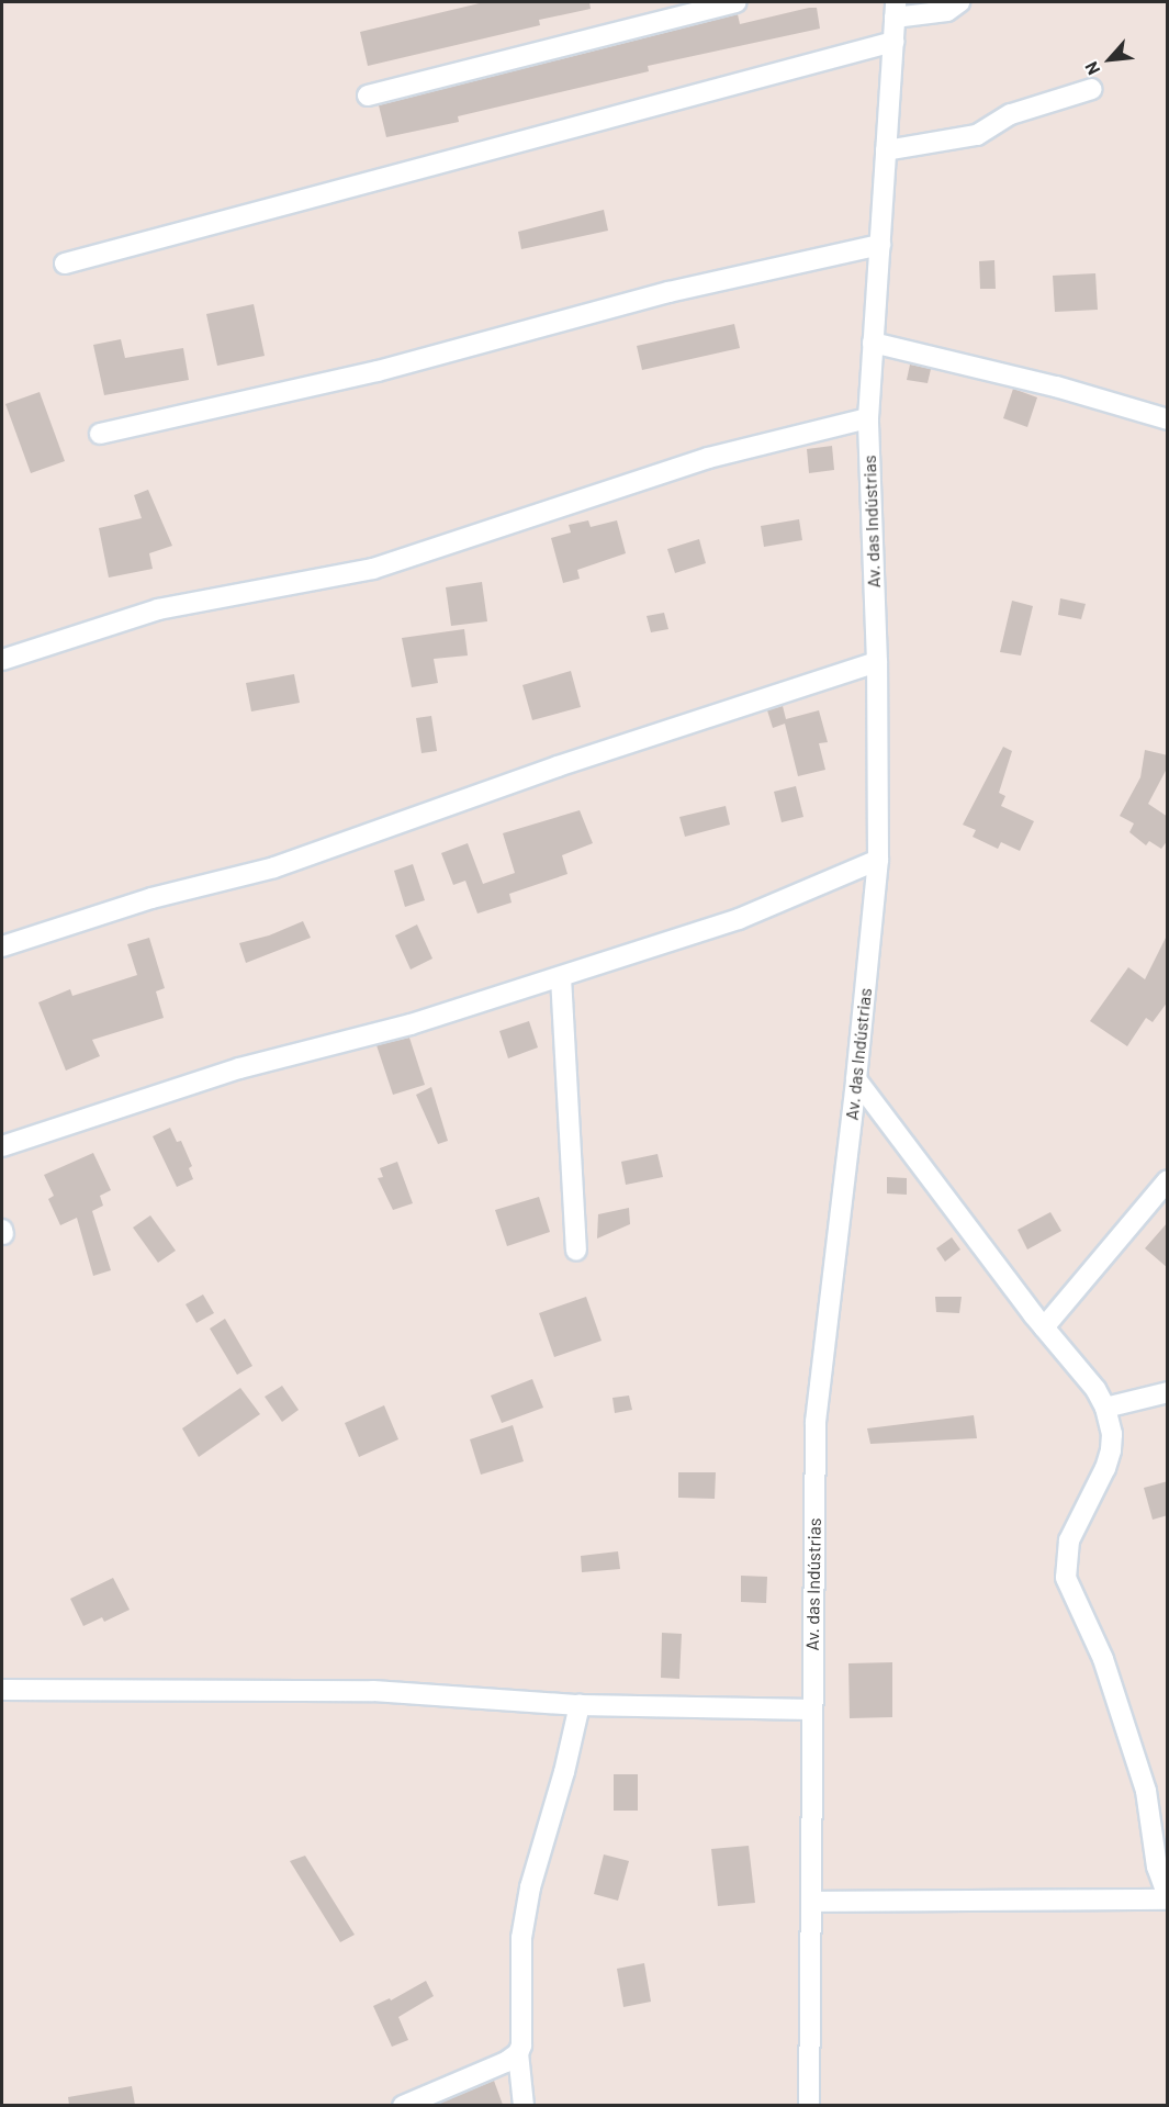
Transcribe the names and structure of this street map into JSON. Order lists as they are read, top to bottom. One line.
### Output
{"streets":{"street":["Av. das Indústrias"]},"north":"bottom left"}
